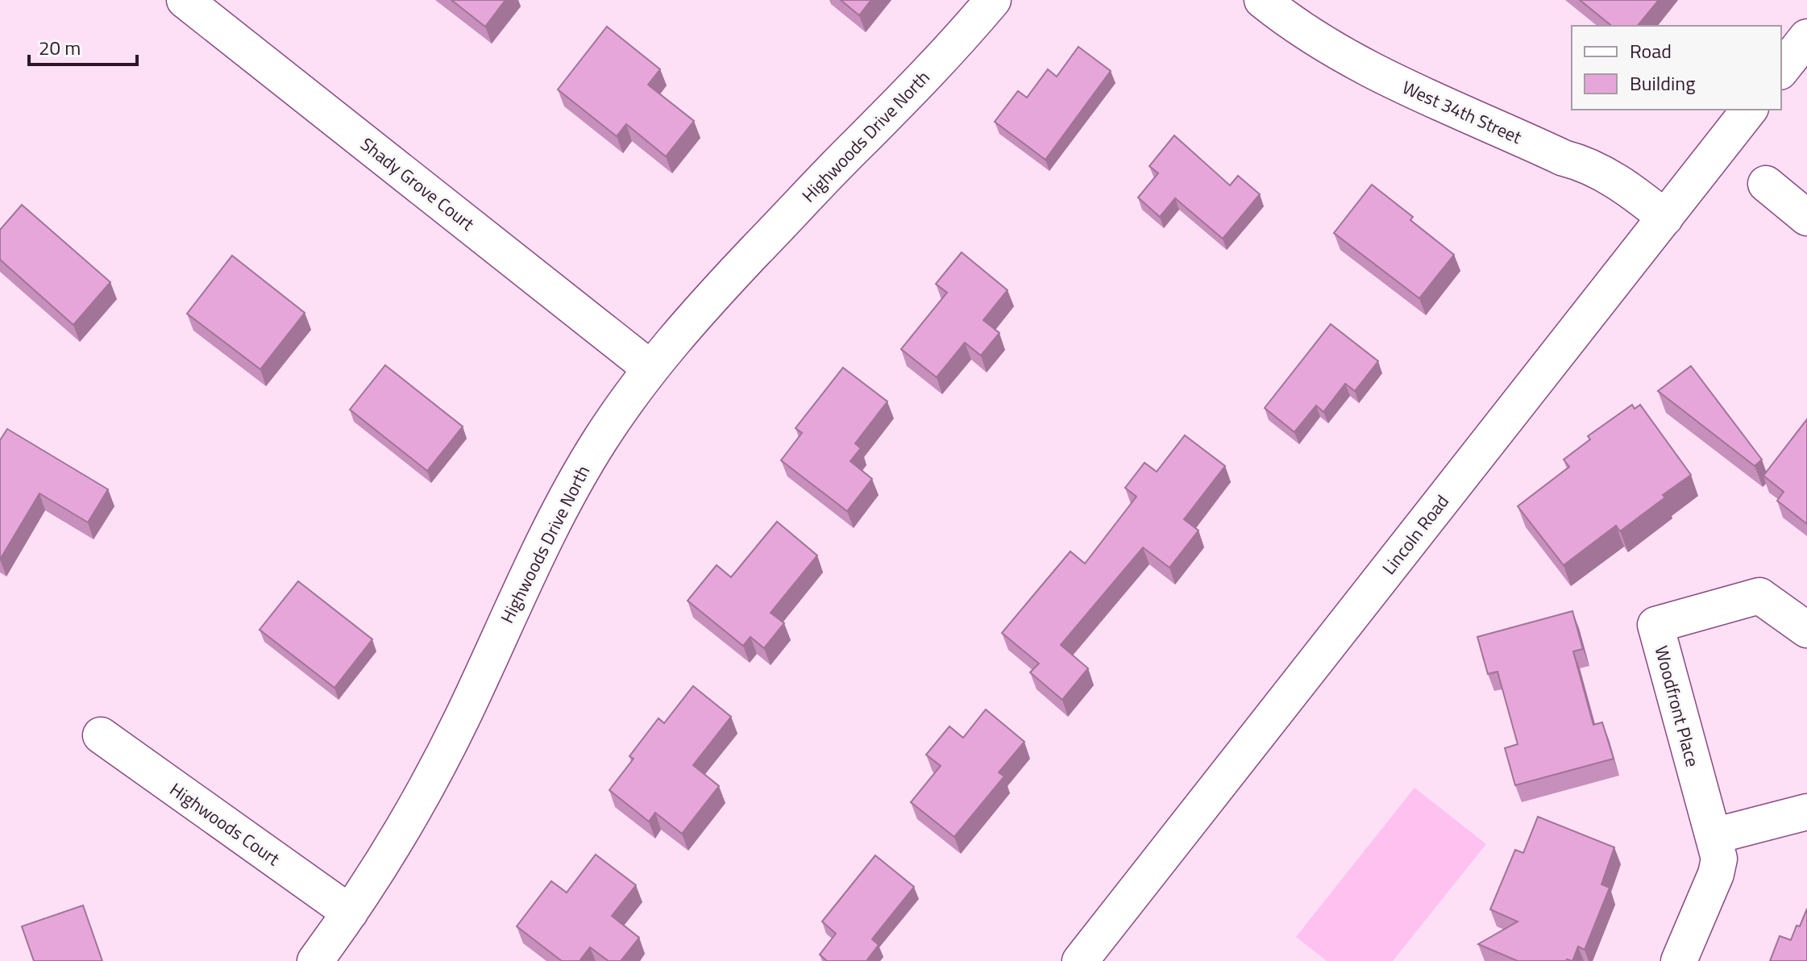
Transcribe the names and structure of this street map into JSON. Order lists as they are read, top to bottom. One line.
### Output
{"streets":{"street":["West 34th Street","Highwoods Drive North","Shady Grove Court","Lincoln Road","Woodfront Place","Highwoods Court"]},"crossings":[["West 34th Street","Lincoln Road"],["Highwoods Drive North","Shady Grove Court"],["Highwoods Drive North","Highwoods Court"]],"legend":["Road","Building"],"scale_bar":"20 m"}
